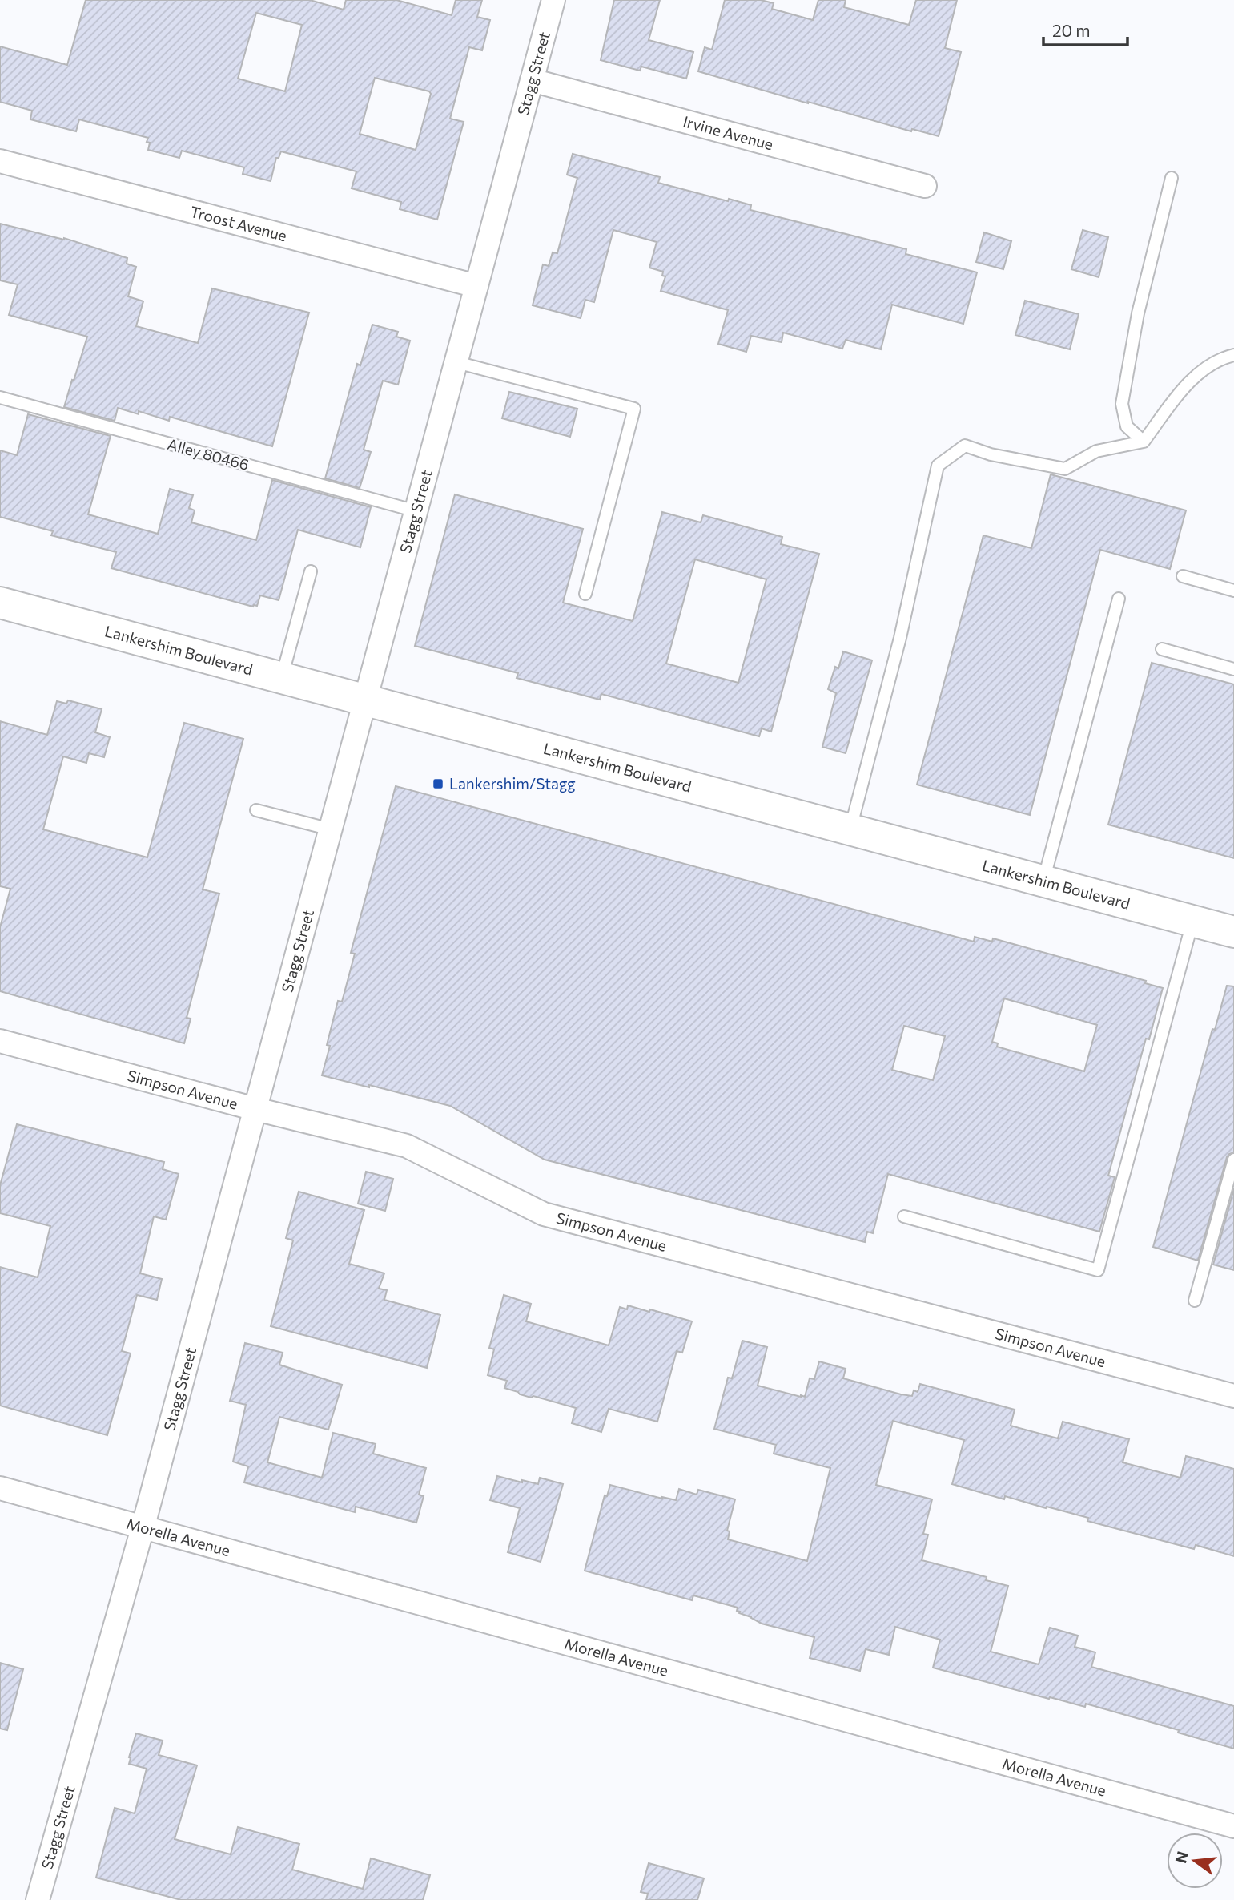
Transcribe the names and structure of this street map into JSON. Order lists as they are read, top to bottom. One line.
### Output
{"streets":{"main road":["Lankershim Boulevard"],"street":["Stagg Street","Irvine Avenue","Troost Avenue","Simpson Avenue","Morella Avenue"],"lane":["Alley 80466"]},"crossings":[["Stagg Street","Irvine Avenue"],["Stagg Street","Troost Avenue"],["Stagg Street","Alley 80466"],["Stagg Street","Lankershim Boulevard"],["Stagg Street","Simpson Avenue"],["Stagg Street","Morella Avenue"]],"places":{"transit":["Lankershim/Stagg"]},"scale_bar":"20 m","north":"left"}
